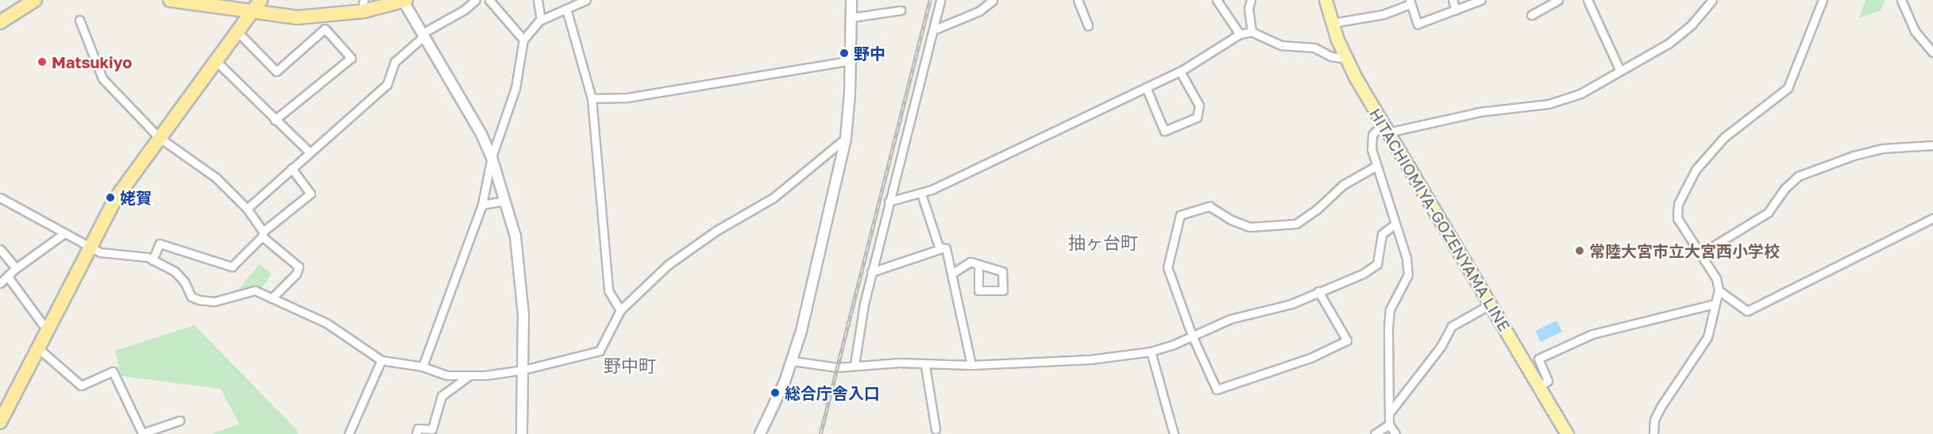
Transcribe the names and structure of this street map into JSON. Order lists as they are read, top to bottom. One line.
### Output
{"streets":{"main road":["HITACHIOMIYA-GOZENYAMA LINE"]},"districts":["抽ヶ台町","野中町"],"places":["野中","Matsukiyo","姥賀","常陸大宮市立大宮西小学校","総合庁舎入口"]}
